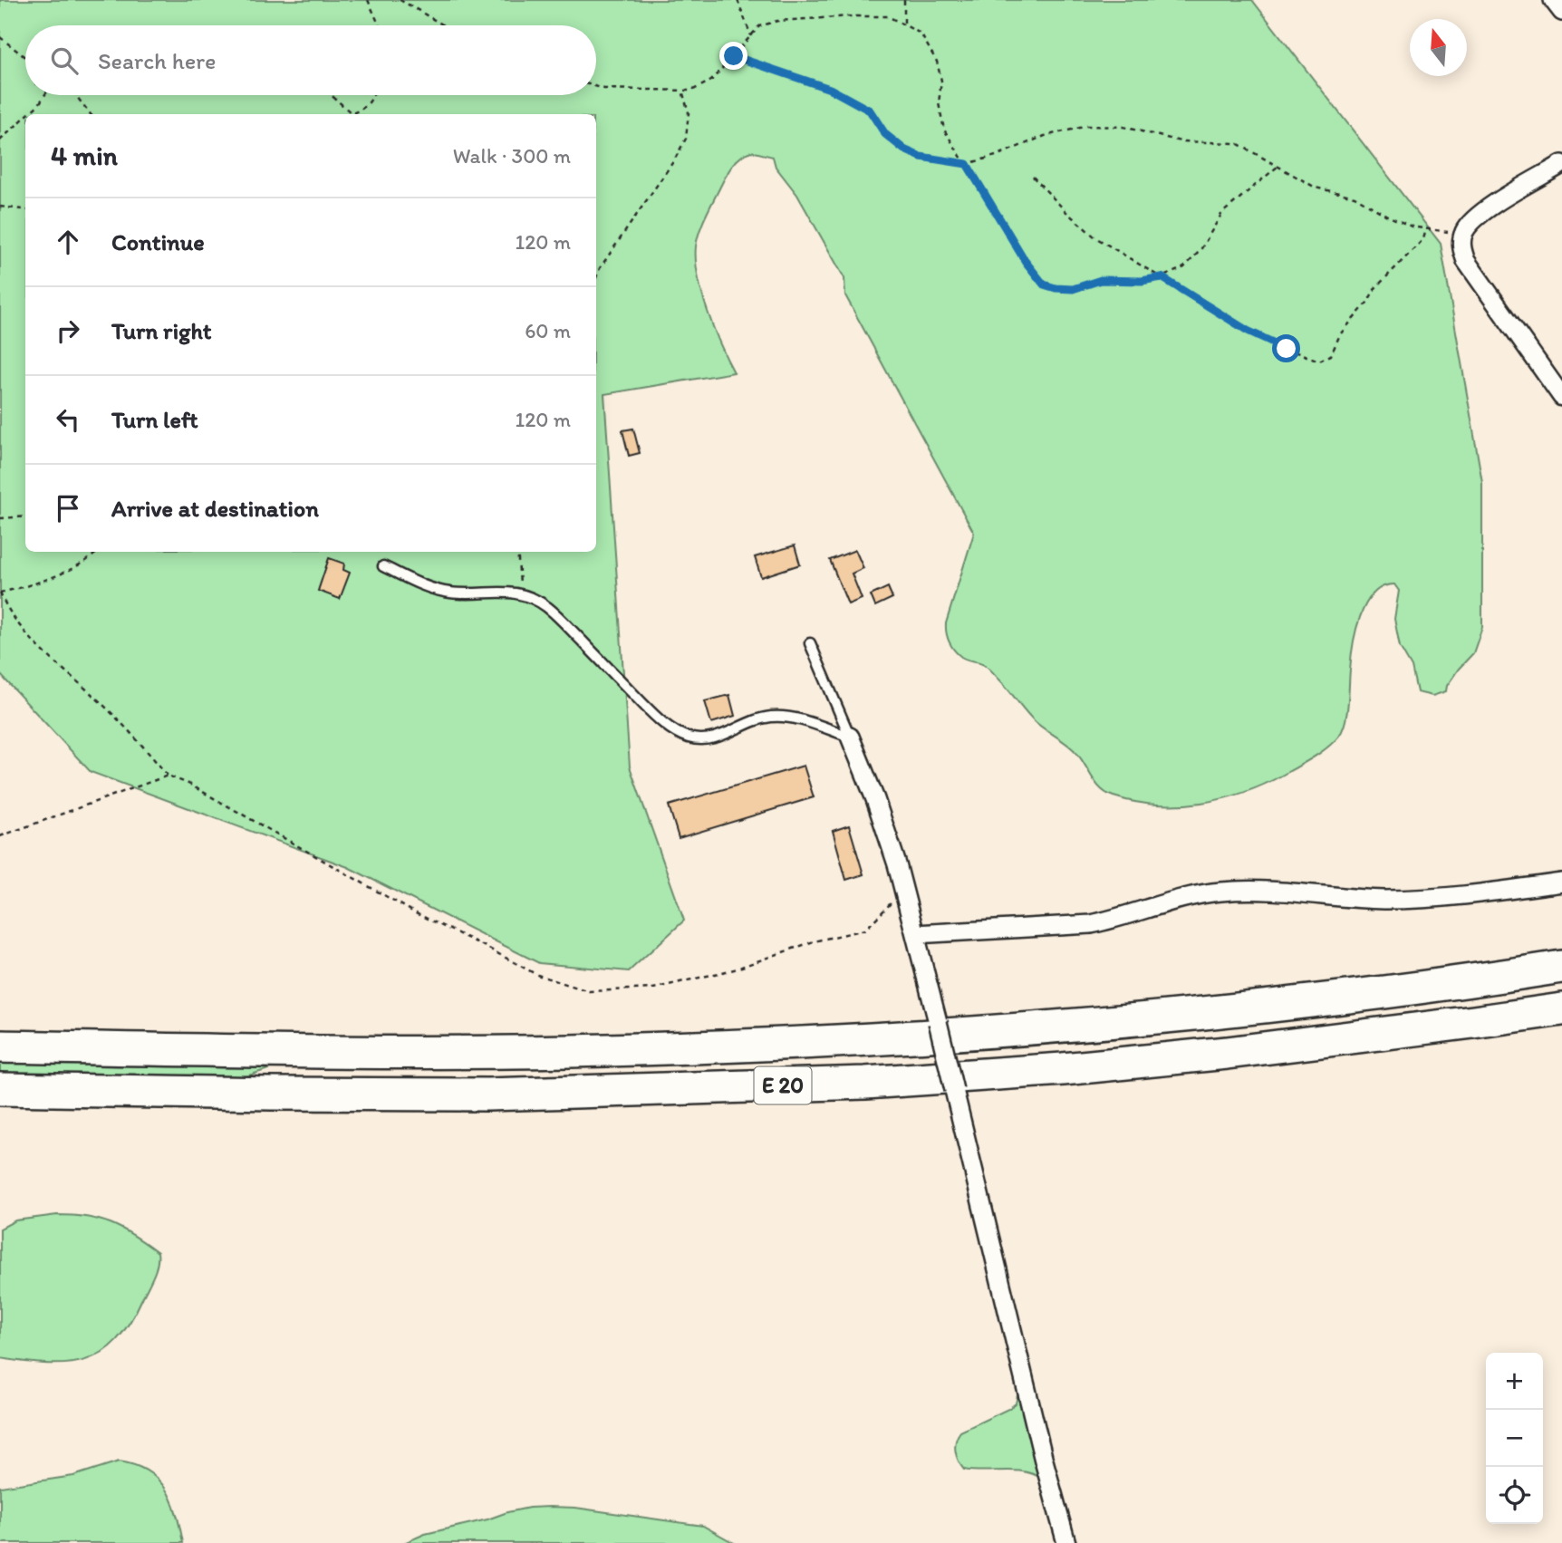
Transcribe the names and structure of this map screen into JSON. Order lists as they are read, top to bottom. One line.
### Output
{"streets":{"highway":["E 20"]},"north":"top","page":{"search":"Search here","heading":["4 min","Walk · 300 m"],"list":[["Continue","120 m"],["Turn right","60 m"],["Turn left","120 m"],"Arrive at destination"],"map_buttons":["+","−"]}}
